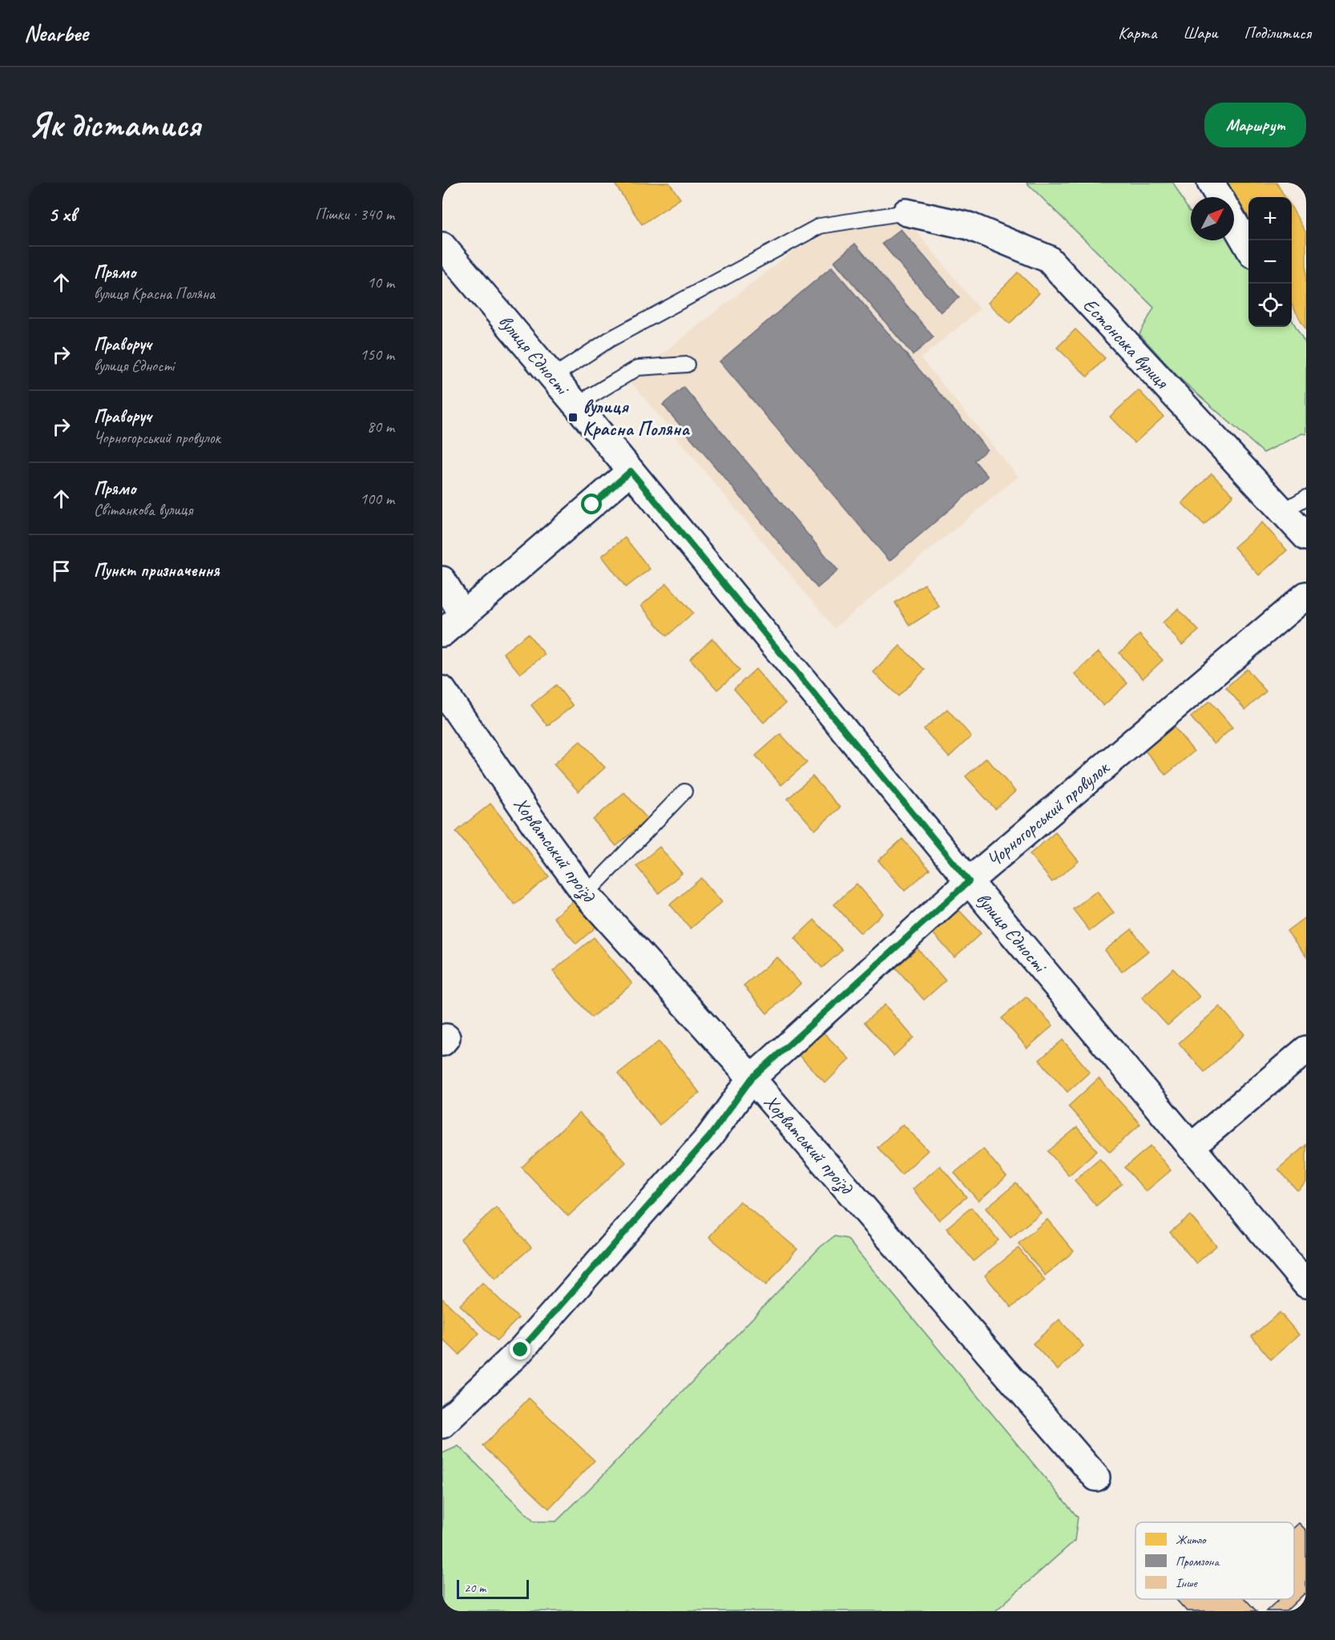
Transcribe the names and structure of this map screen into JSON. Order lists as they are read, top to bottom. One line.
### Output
{"streets":{"street":["Естонська вулиця","вулиця Єдності","Чорногорський провулок","Хорватський проїзд"]},"crossings":[["вулиця Єдності","Чорногорський провулок"],["Чорногорський провулок","Хорватський проїзд"]],"places":{"transit":["вулиця Красна Поляна"]},"legend":["Житло","Промзона","Інше"],"scale_bar":"20 m","north":"top right","page":{"header":"Nearbee","nav":["Карта","Шари","Поділитися"],"buttons":"Маршрут","title":"Як дістатися","heading":["5 хв","Пішки · 340 m"],"map_buttons":["+","−"],"list":[["Прямо","вулиця Красна Поляна","10 m"],["Праворуч","вулиця Єдності","150 m"],["Праворуч","Чорногорський провулок","80 m"],["Прямо","Світанкова вулиця","100 m"],"Пункт призначення"],"scale":"20 m"}}
